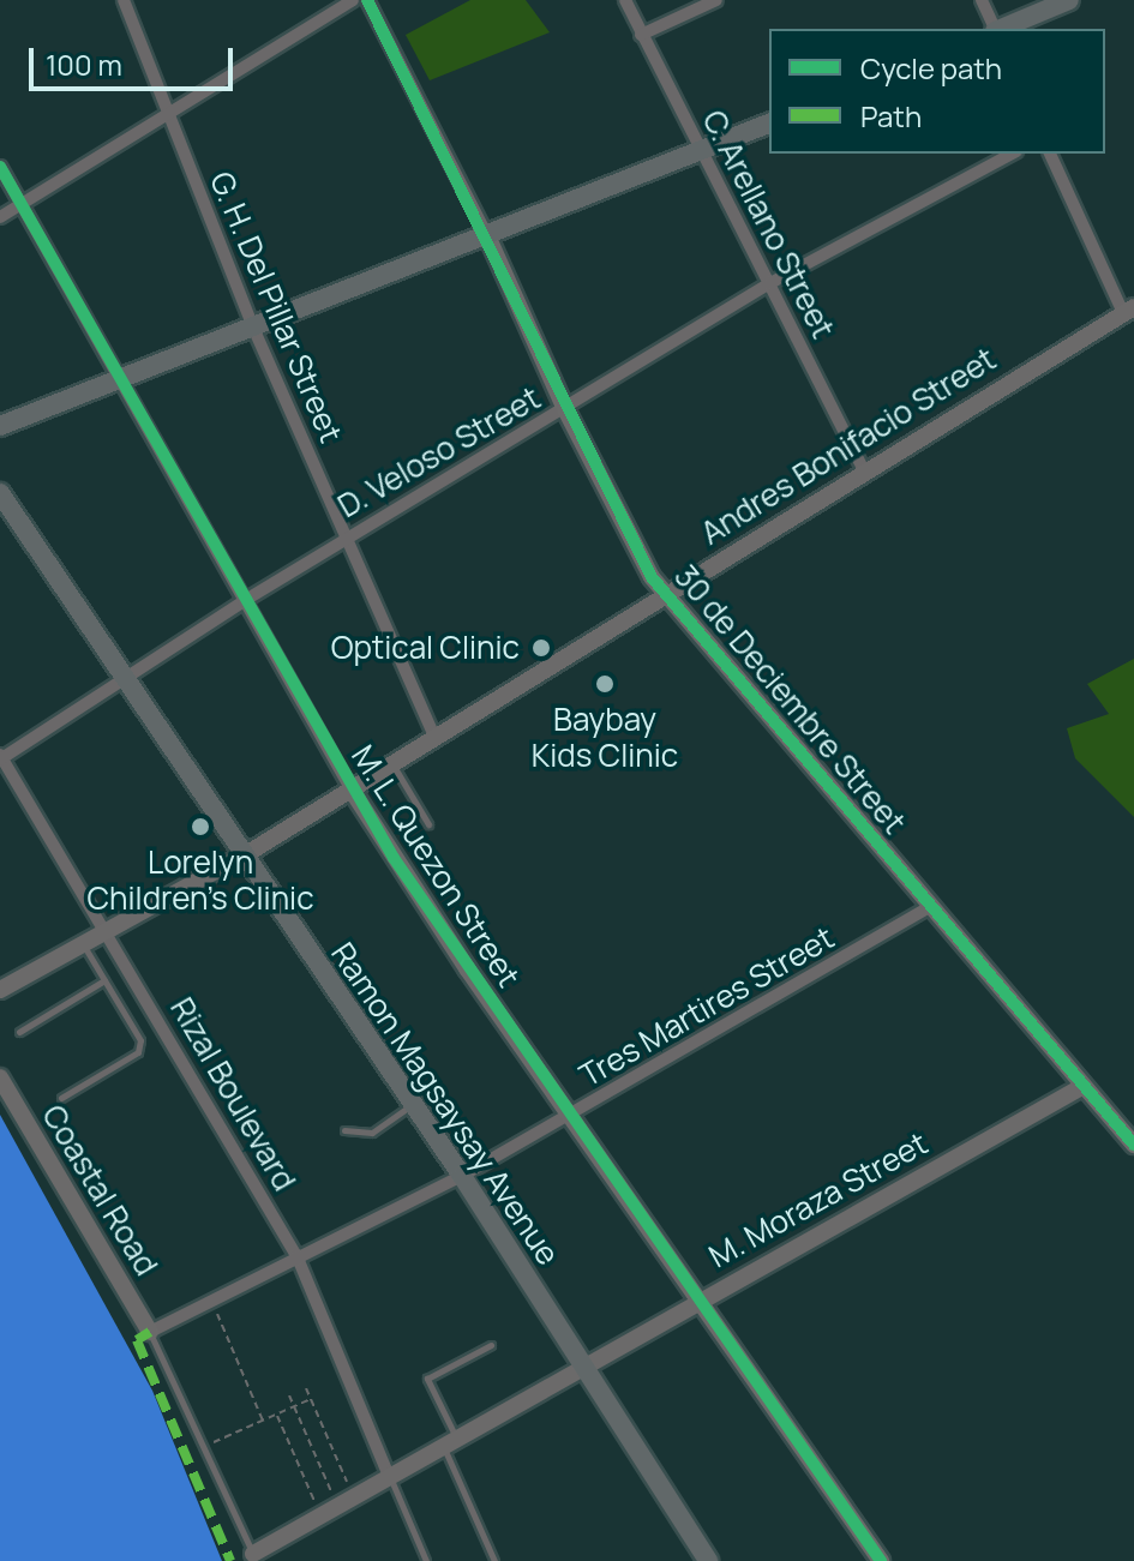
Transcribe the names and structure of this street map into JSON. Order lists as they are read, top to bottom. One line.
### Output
{"streets":{"main road":["Ramon Magsaysay Avenue"],"street":["C. Arellano Street","G. H. Del Pillar Street","Andres Bonifacio Street","D. Veloso Street","30 de Deciembre Street","M. L. Quezon Street","Tres Martires Street","Rizal Boulevard","Coastal Road","M. Moraza Street"]},"crossings":[["C. Arellano Street","Andres Bonifacio Street"],["C. Arellano Street","D. Veloso Street"],["G. H. Del Pillar Street","Andres Bonifacio Street"],["G. H. Del Pillar Street","D. Veloso Street"],["Andres Bonifacio Street","30 de Deciembre Street"],["Andres Bonifacio Street","M. L. Quezon Street"],["Andres Bonifacio Street","Rizal Boulevard"],["Andres Bonifacio Street","Ramon Magsaysay Avenue"],["D. Veloso Street","30 de Deciembre Street"],["D. Veloso Street","M. L. Quezon Street"],["D. Veloso Street","Rizal Boulevard"],["D. Veloso Street","Ramon Magsaysay Avenue"],["30 de Deciembre Street","Tres Martires Street"],["30 de Deciembre Street","M. Moraza Street"],["M. L. Quezon Street","Tres Martires Street"],["M. L. Quezon Street","M. Moraza Street"],["Tres Martires Street","Rizal Boulevard"],["Tres Martires Street","Ramon Magsaysay Avenue"],["Tres Martires Street","Coastal Road"],["Rizal Boulevard","M. Moraza Street"],["Ramon Magsaysay Avenue","M. Moraza Street"]],"places":["Optical Clinic","Baybay Kids Clinic","Lorelyn Children's Clinic"],"legend":["Cycle path","Path"],"scale_bar":"100 m"}
